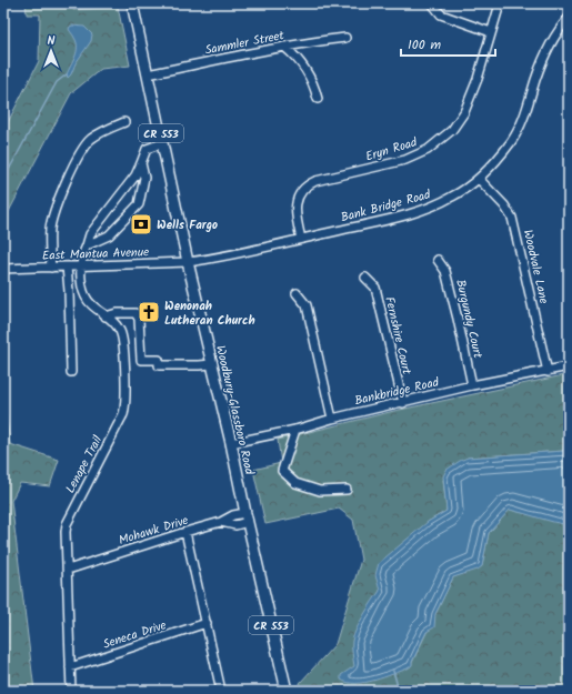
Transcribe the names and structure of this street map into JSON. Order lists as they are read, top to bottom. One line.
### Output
{"streets":{"main road":["CR 553","Woodbury-Glassboro Road"],"street":["Sammler Street","Eryn Road","Bank Bridge Road","East Mantua Avenue","Woodvale Lane","Burgundy Court","Fernshire Court","Bankbridge Road","Lenape Trail","Mohawk Drive","Seneca Drive"]},"crossings":[["Sammler Street","Woodbury-Glassboro Road"],["Eryn Road","Bank Bridge Road"],["Bank Bridge Road","East Mantua Avenue"],["Bank Bridge Road","Woodvale Lane"],["Bank Bridge Road","Woodbury-Glassboro Road"],["East Mantua Avenue","Woodbury-Glassboro Road"],["East Mantua Avenue","Lenape Trail"],["Woodvale Lane","Bankbridge Road"],["Burgundy Court","Bankbridge Road"],["Fernshire Court","Bankbridge Road"],["Bankbridge Road","Woodbury-Glassboro Road"],["Woodbury-Glassboro Road","Mohawk Drive"],["Lenape Trail","Mohawk Drive"],["Lenape Trail","Seneca Drive"]],"places":{"bank":["Wells Fargo"],"church":["Wenonah Lutheran Church"]},"scale_bar":"100 m","north":"top"}
